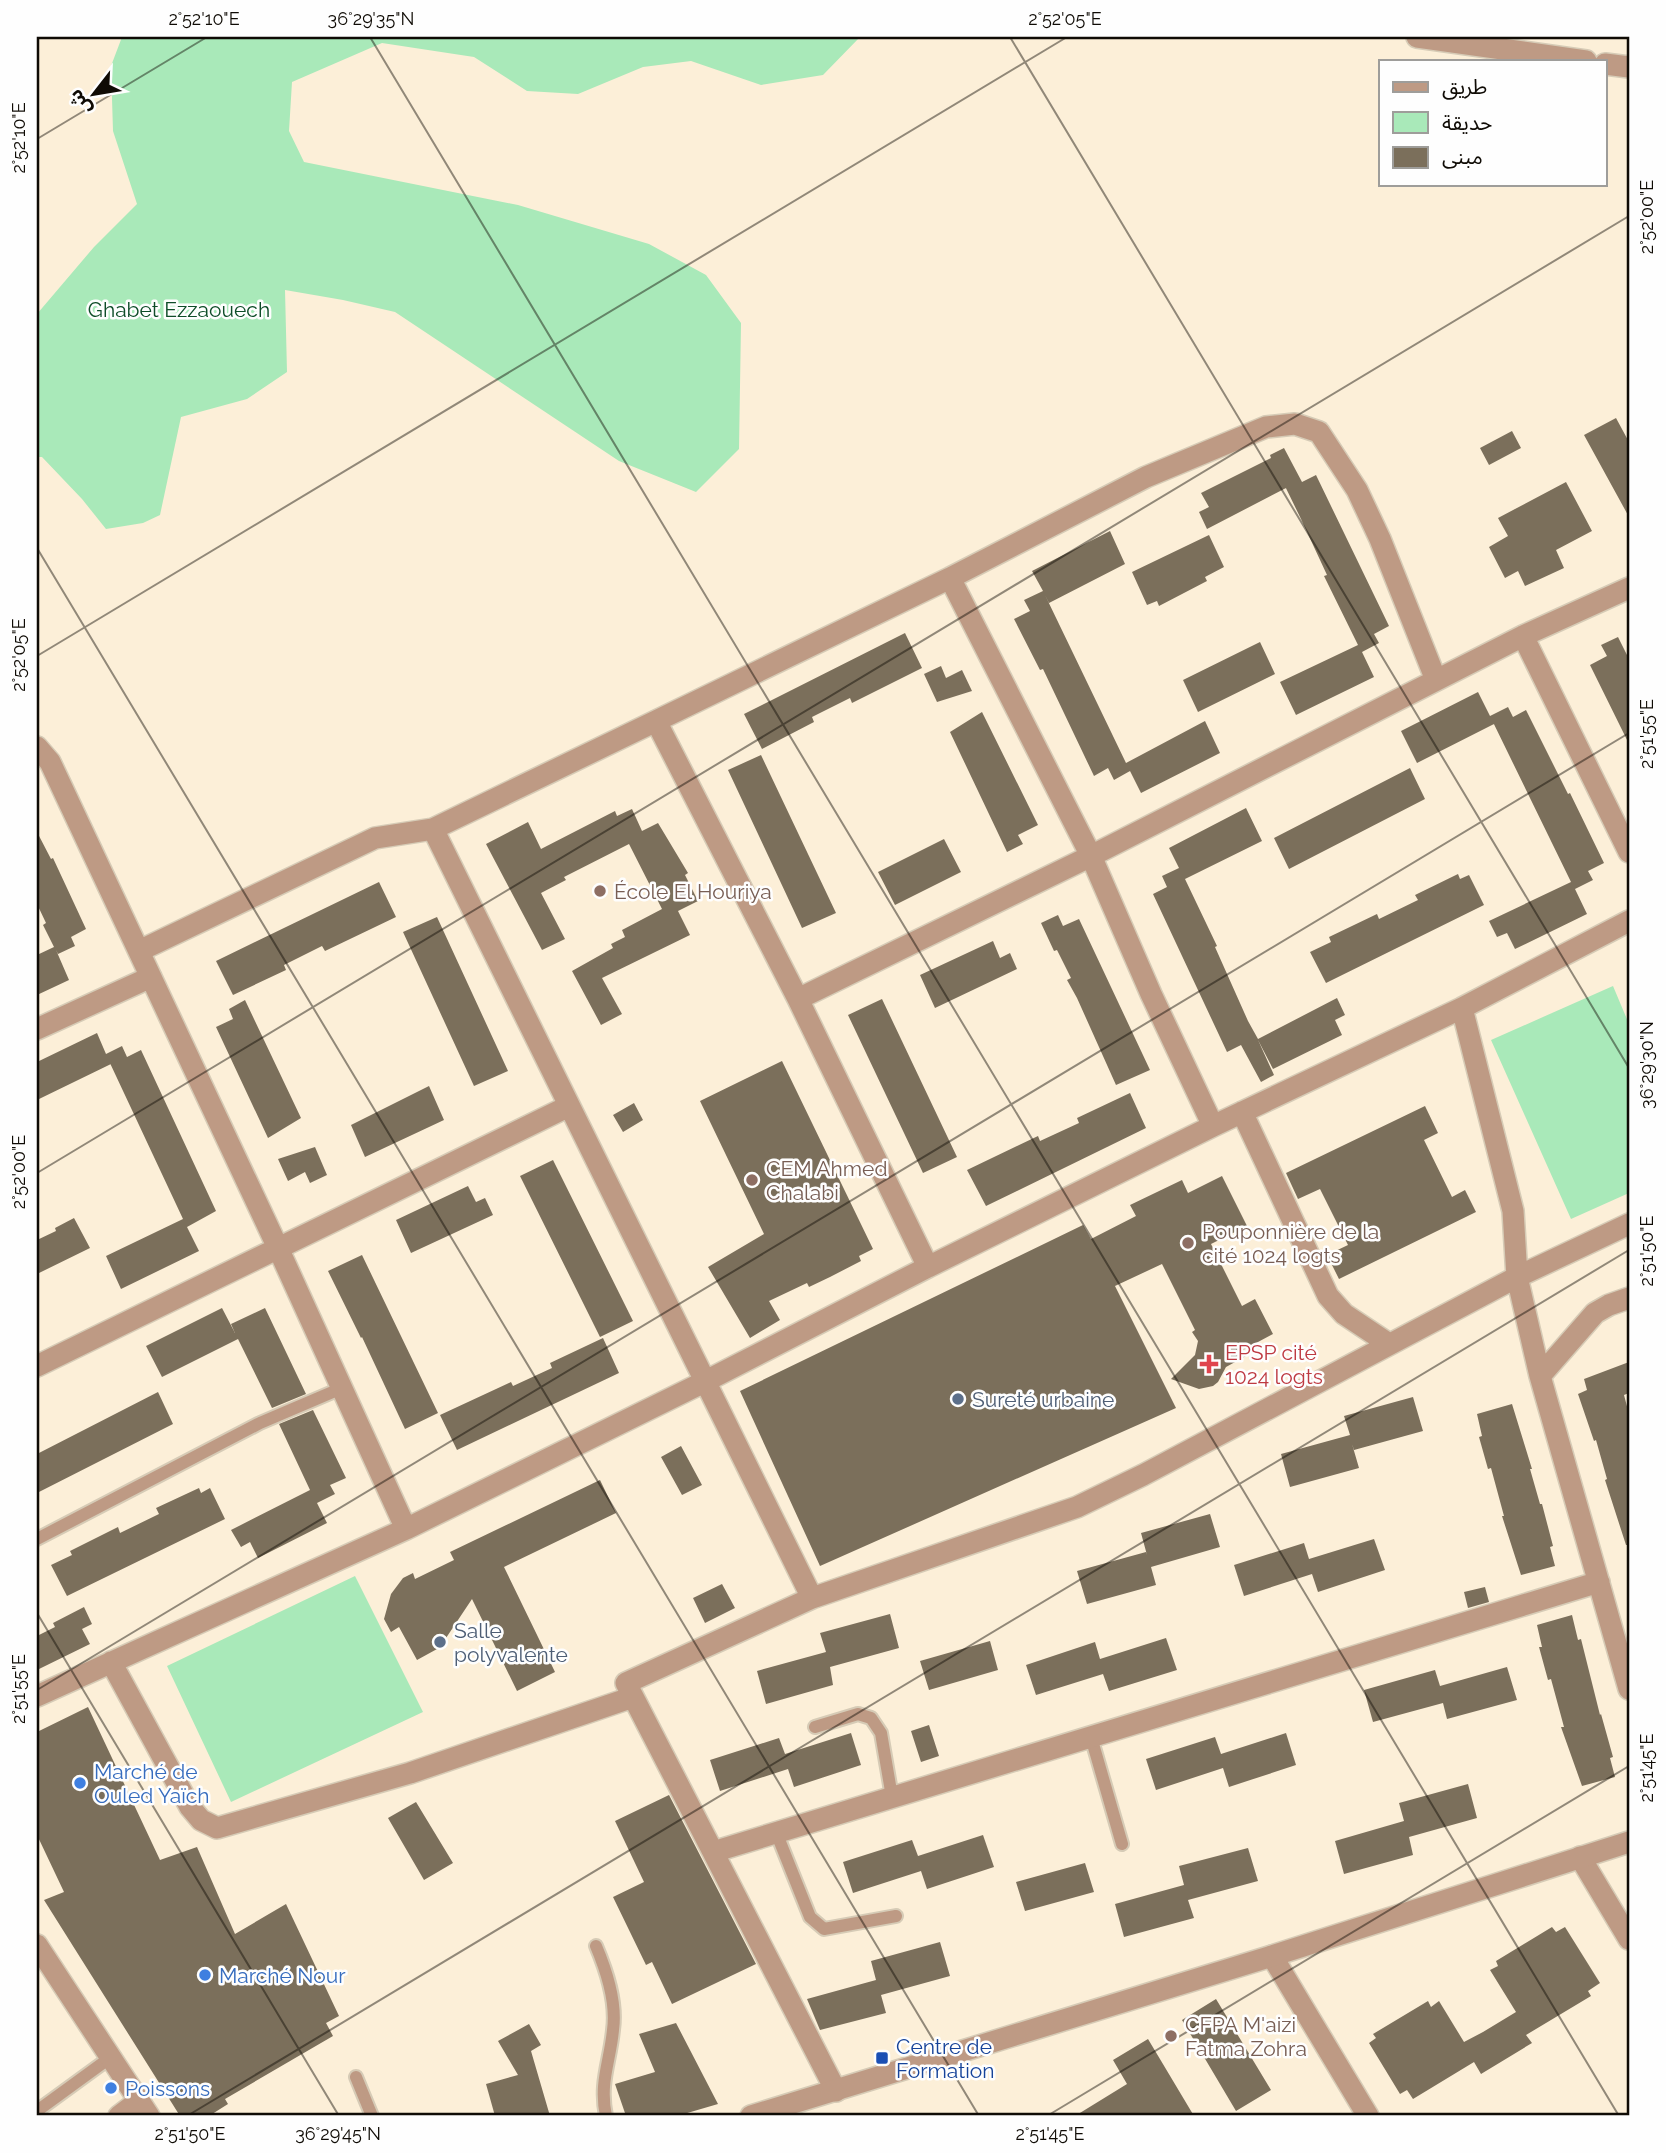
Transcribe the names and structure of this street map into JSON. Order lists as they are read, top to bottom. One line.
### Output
{"parks":["Ghabet Ezzaouech"],"places":{"other":["École El Houriya","CEM Ahmed Chalabi","Pouponnière de la cité 1024 logts","Sureté urbaine","Salle polyvalente","Marché de Ouled Yaïch","Marché Nour","CFPA M'aizi Fatma Zohra","Poissons"],"health":["EPSP cité 1024 logts"],"transit":["Centre de Formation"]},"legend":["طريق","حديقة","مبنى"],"north":"bottom left","coordinates":["2°52'10\"E","36°29'35\"N","2°52'05\"E","2°52'00\"E","2°51'55\"E","36°29'30\"N","2°51'50\"E","2°51'45\"E","36°29'45\"N"]}
